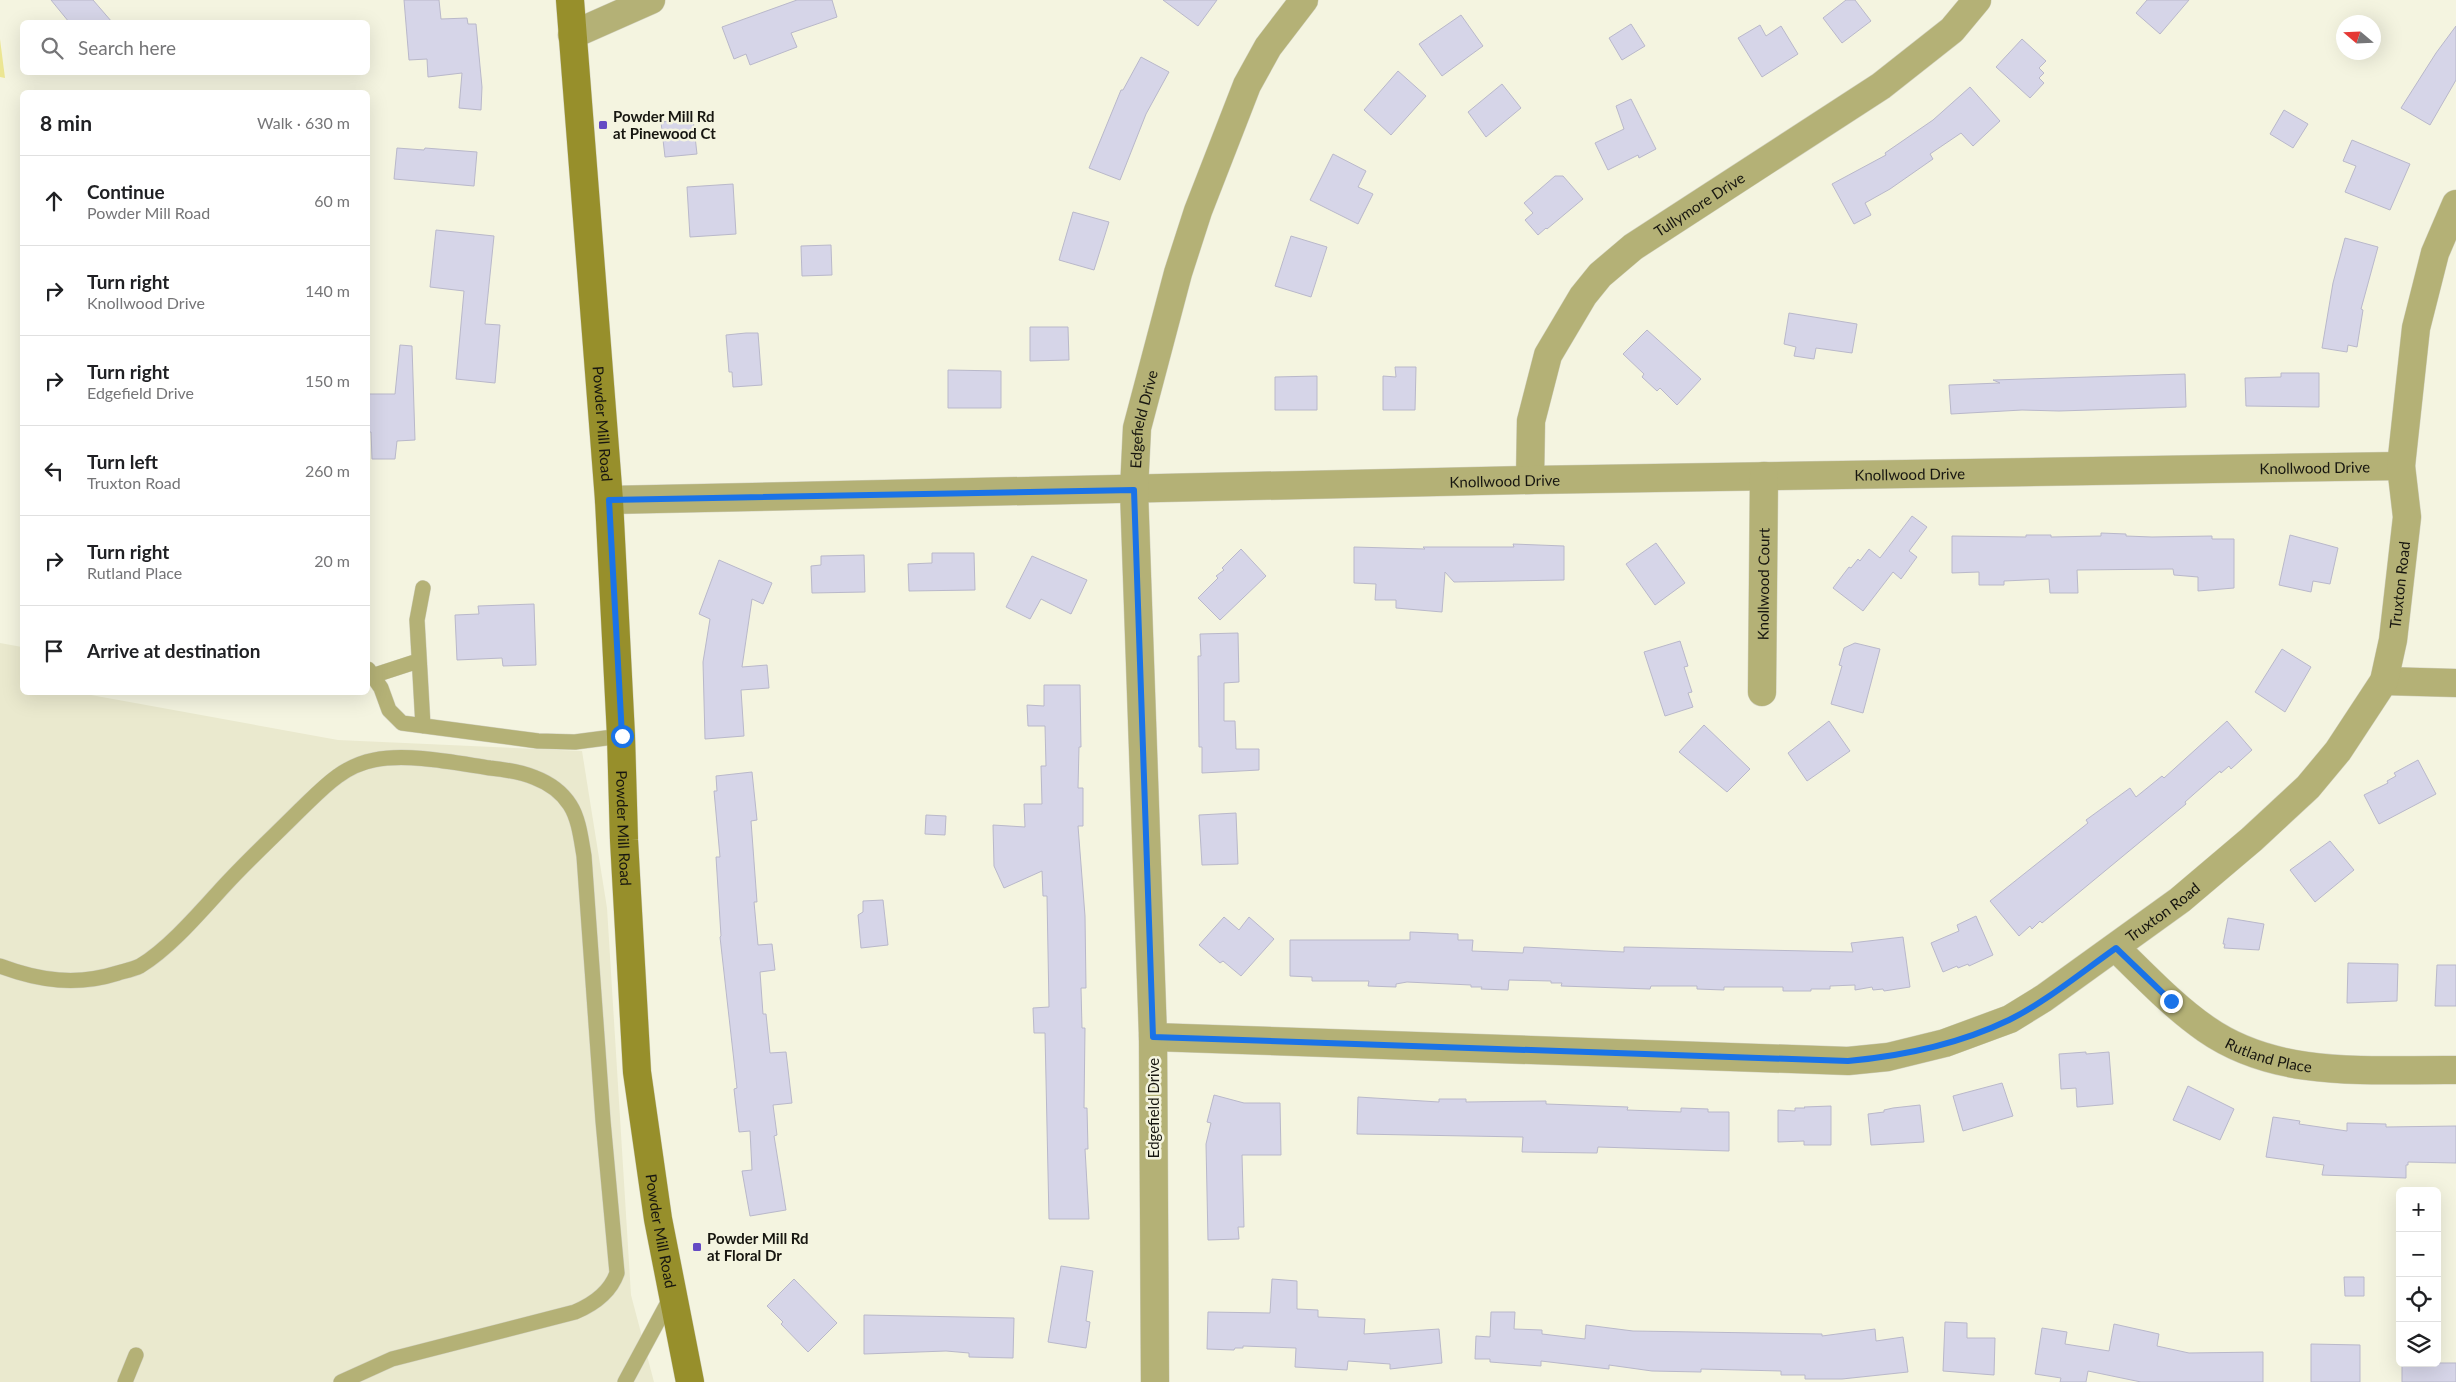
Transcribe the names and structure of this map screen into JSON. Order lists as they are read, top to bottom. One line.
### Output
{"streets":{"main road":["Powder Mill Road"],"street":["Tullymore Drive","Edgefield Drive","Knollwood Drive","Knollwood Court","Truxton Road","Rutland Place"]},"crossings":[["Tullymore Drive","Knollwood Drive"],["Edgefield Drive","Knollwood Drive"],["Edgefield Drive","Truxton Road"],["Powder Mill Road","Knollwood Drive"],["Knollwood Drive","Knollwood Court"],["Knollwood Drive","Truxton Road"],["Truxton Road","Rutland Place"]],"places":{"transit":["Powder Mill Rd at Pinewood Ct","Powder Mill Rd at Floral Dr"]},"north":"left","page":{"search":"Search here","heading":["8 min","Walk · 630 m"],"list":[["Continue","Powder Mill Road","60 m"],["Turn right","Knollwood Drive","140 m"],["Turn right","Edgefield Drive","150 m"],["Turn left","Truxton Road","260 m"],["Turn right","Rutland Place","20 m"],"Arrive at destination"],"map_buttons":["+","−"]}}
